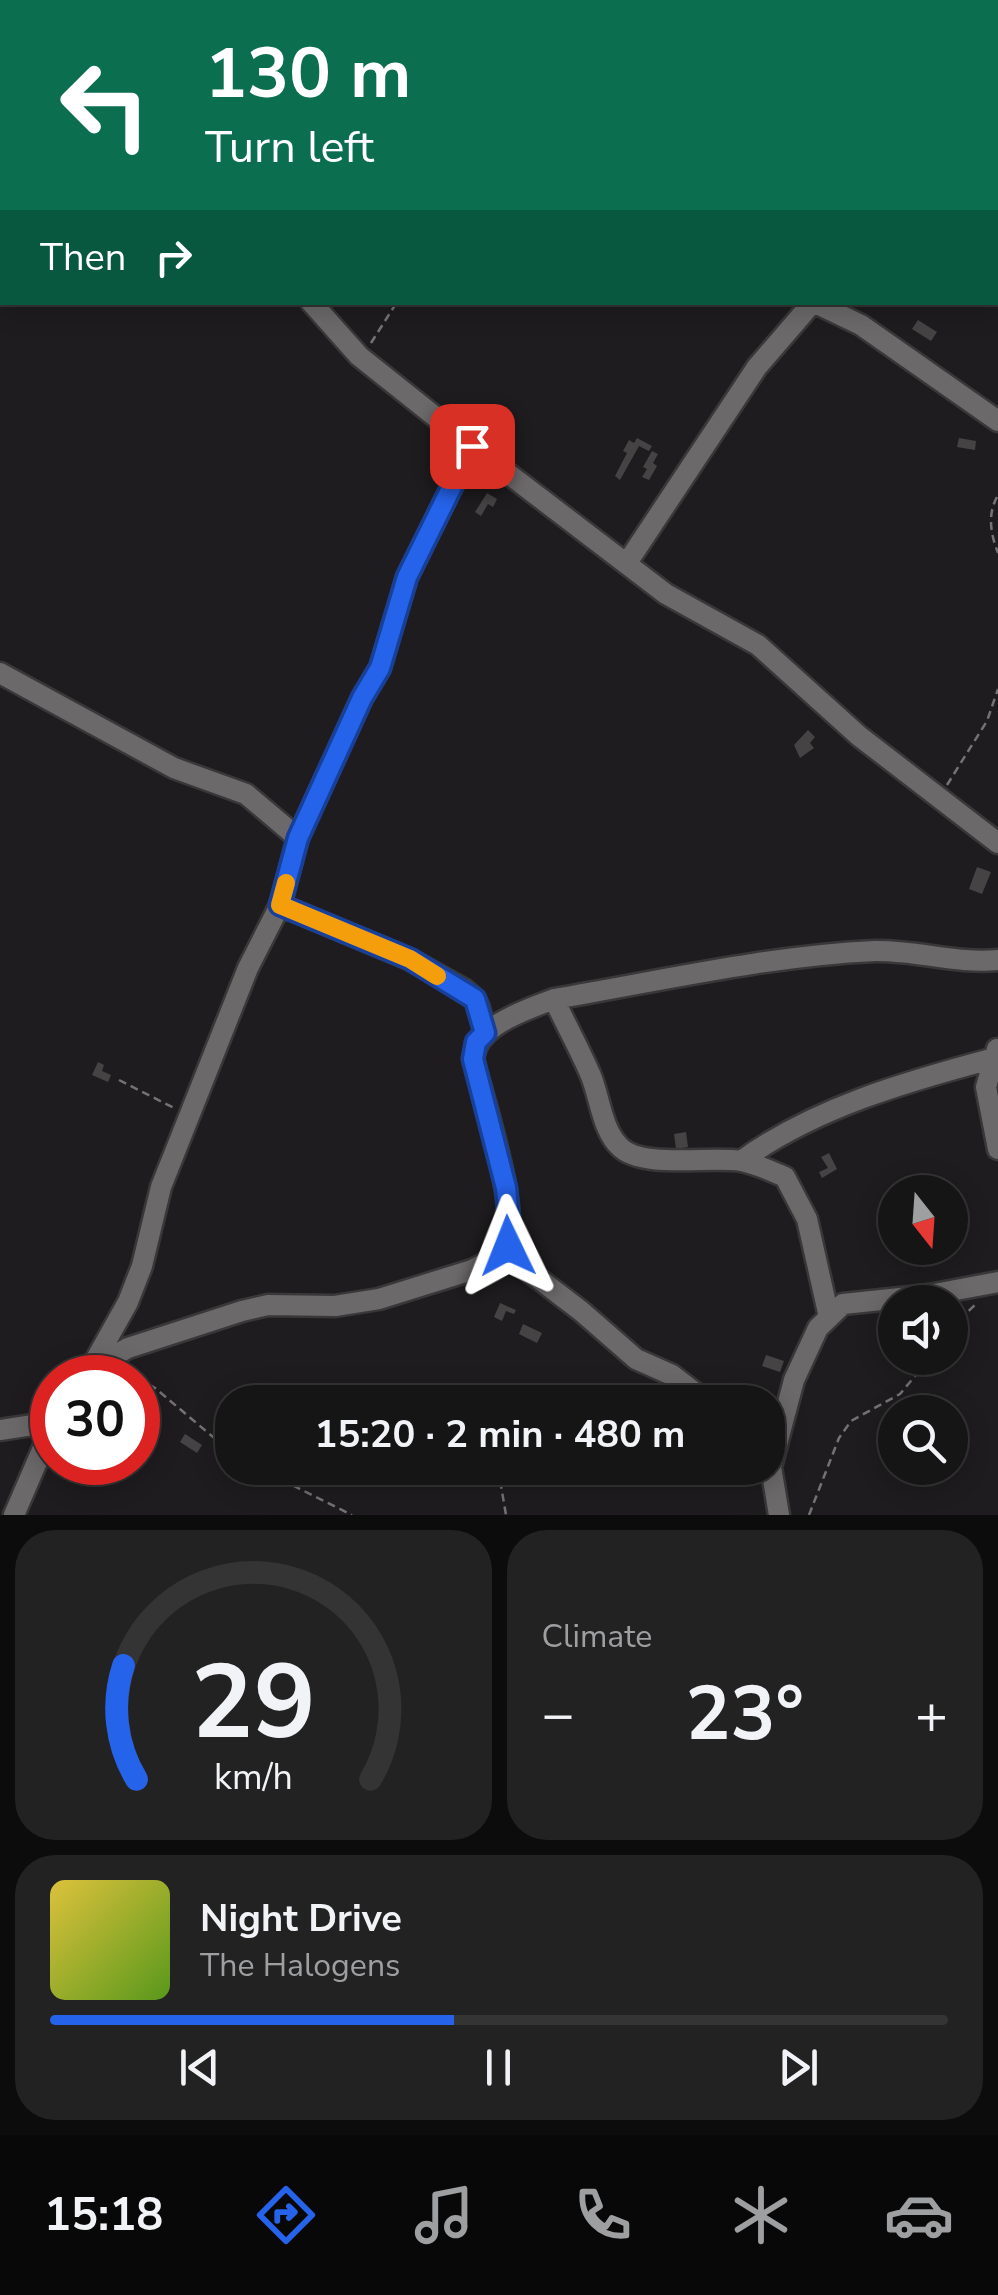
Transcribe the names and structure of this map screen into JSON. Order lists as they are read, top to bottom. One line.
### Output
{"north":"bottom","page":{"turn":["130 m","Turn left"],"then":"Then","limit":"30","trip":"15:20 · 2 min · 480 m","tile":"Climate","heat":["−","23°","+"],"song":["Night Drive","The Halogens"],"tabs":"15:18","gauge":["29","km/h"]}}
